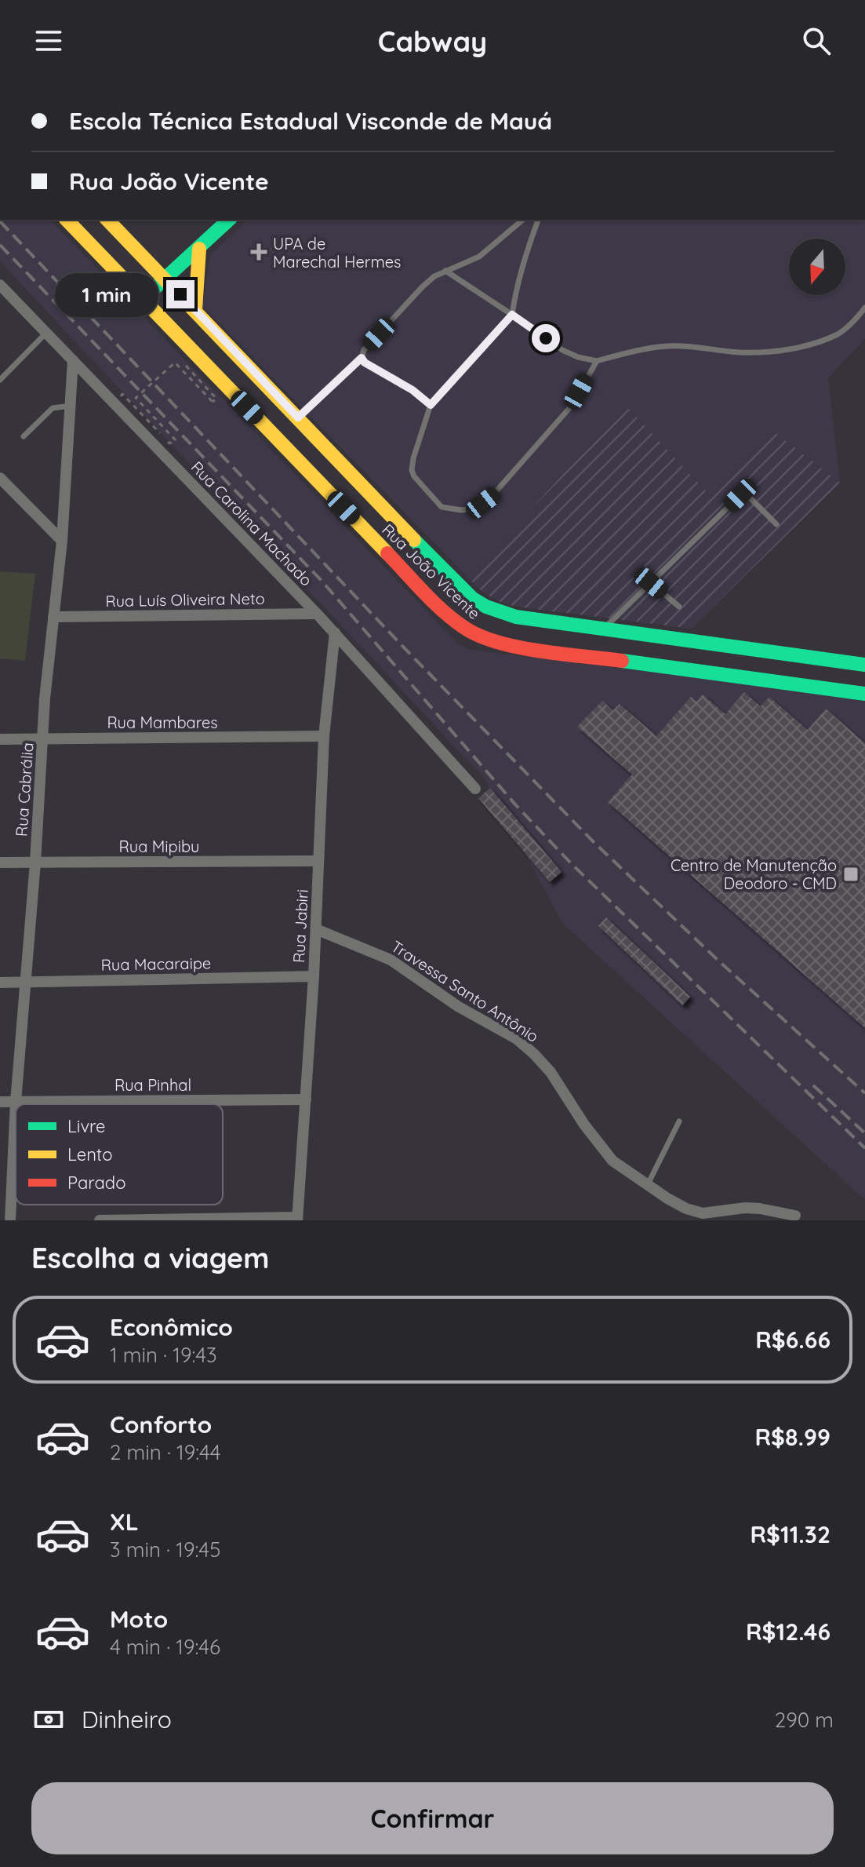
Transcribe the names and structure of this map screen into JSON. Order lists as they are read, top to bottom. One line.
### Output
{"streets":{"main road":["Rua João Vicente"],"street":["Rua Carolina Machado","Rua Luís Oliveira Neto","Rua Mambares","Rua Cabrália","Rua Mipibu","Rua Jabiri","Rua Macaraipe","Travessa Santo Antônio","Rua Pinhal"]},"crossings":[["Rua Carolina Machado","Rua Luís Oliveira Neto"],["Rua Carolina Machado","Rua Cabrália"],["Rua Carolina Machado","Rua Jabiri"],["Rua Luís Oliveira Neto","Rua Cabrália"],["Rua Mambares","Rua Cabrália"],["Rua Mambares","Rua Jabiri"],["Rua Cabrália","Rua Mipibu"],["Rua Cabrália","Rua Macaraipe"],["Rua Cabrália","Rua Pinhal"],["Rua Mipibu","Rua Jabiri"],["Rua Jabiri","Rua Macaraipe"],["Rua Jabiri","Travessa Santo Antônio"],["Rua Jabiri","Rua Pinhal"]],"places":{"health":["UPA de Marechal Hermes"],"transit":["Centro de Manutenção Deodoro - CMD"]},"legend":["Livre","Lento","Parado"],"north":"bottom","page":{"header":"Cabway","banner":["Escola Técnica Estadual Visconde de Mauá","Rua João Vicente"],"bubble":"1 min","heading":"Escolha a viagem","list":[{"name":"Econômico","note":"1 min · 19:43","value":"R$6.66"},{"name":"Conforto","note":"2 min · 19:44","value":"R$8.99"},{"name":"XL","note":"3 min · 19:45","value":"R$11.32"},{"name":"Moto","note":"4 min · 19:46","value":"R$12.46"}],"pay":["Dinheiro","290 m"],"buttons":"Confirmar"}}
